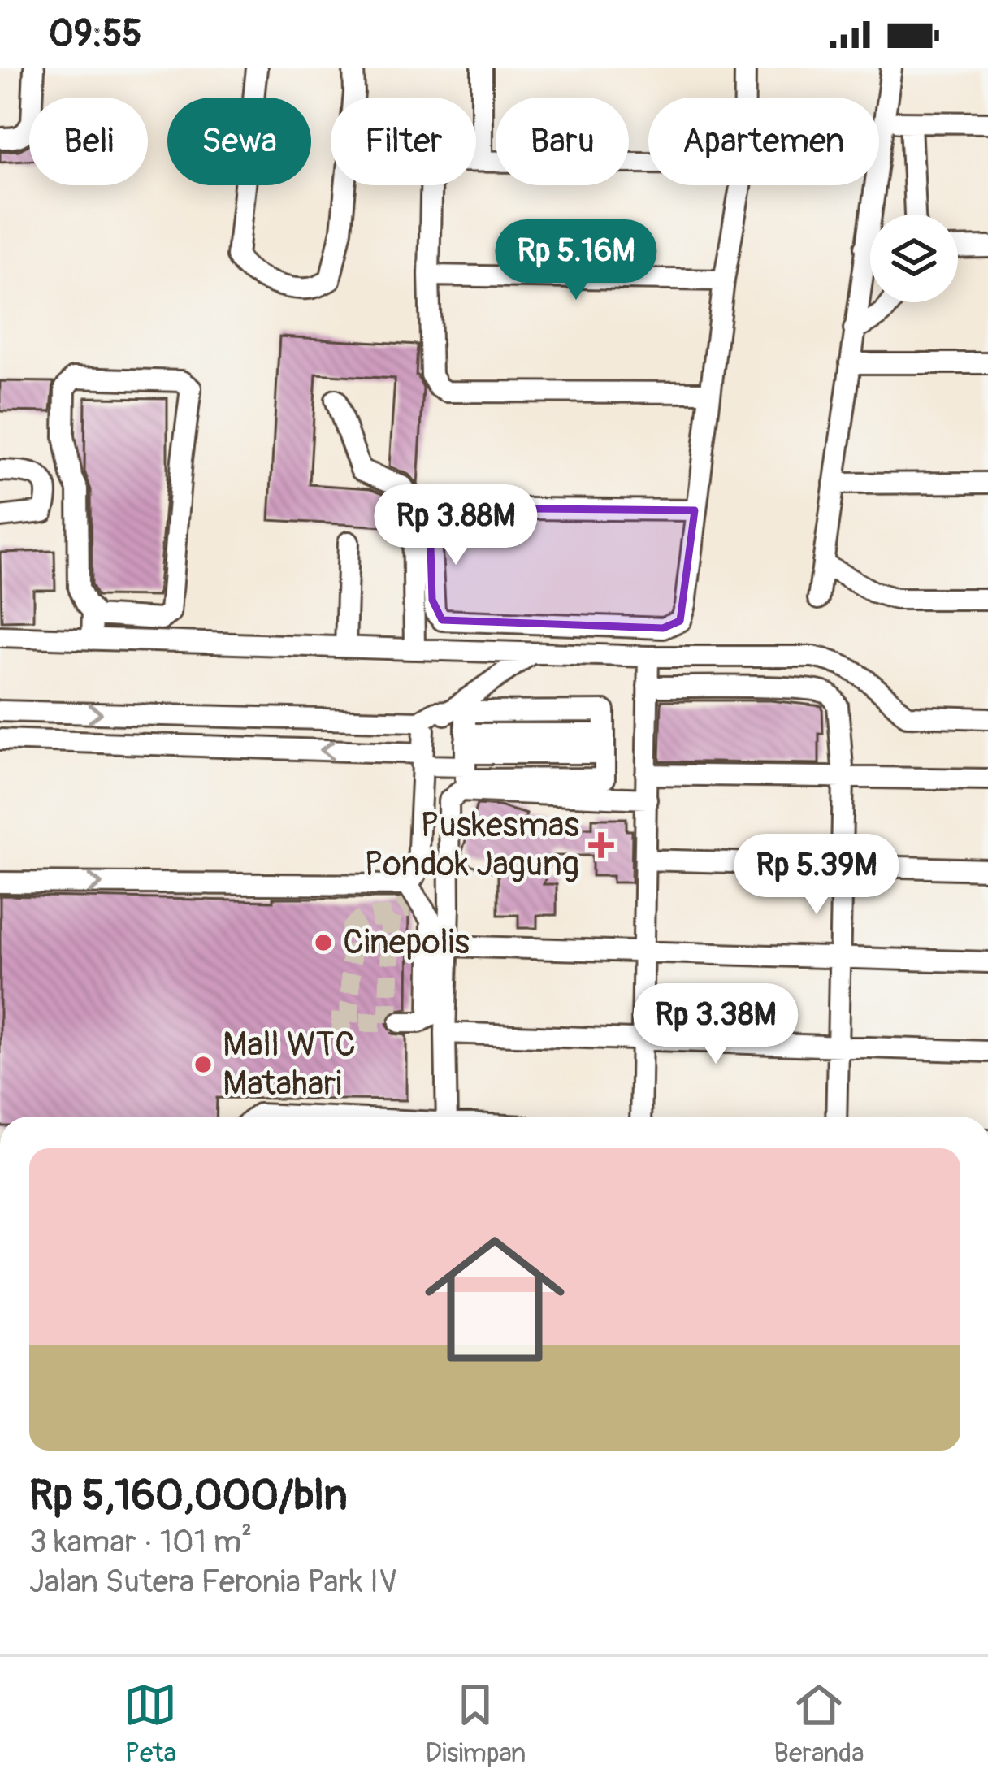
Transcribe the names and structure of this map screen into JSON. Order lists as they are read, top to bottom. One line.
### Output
{"places":{"health":["Puskesmas Pondok Jagung"],"other":["Cinepolis","Mall WTC Matahari"]},"page":{"status":"09:55","chip":["Beli","Sewa","Filter","Baru","Apartemen"],"price":["Rp 5.16M","Rp 3.88M","Rp 5.39M","Rp 3.38M"],"list":[{"name":"Rp 5,160,000/bln","note":"3 kamar · 101 m² · Jalan Sutera Feronia Park IV"}],"tabs":["Peta","Disimpan","Beranda"]}}
